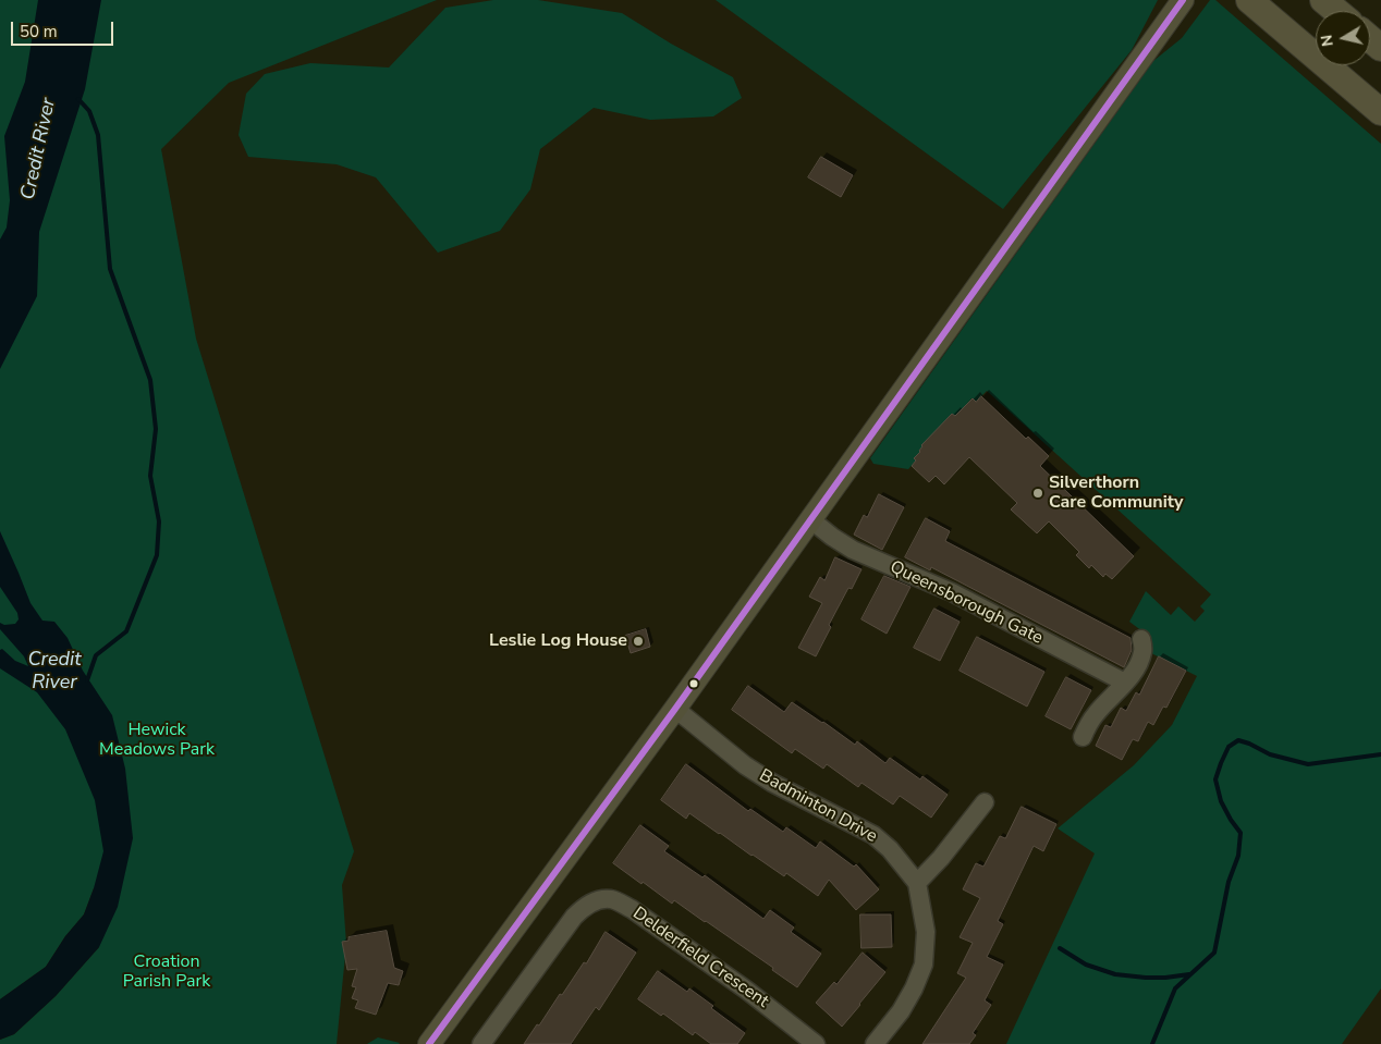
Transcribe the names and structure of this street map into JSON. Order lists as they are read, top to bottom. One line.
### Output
{"streets":{"street":["Queensborough Gate","Badminton Drive","Delderfield Crescent"]},"water":["Credit River"],"parks":["Hewick Meadows Park","Croation Parish Park"],"places":["Silverthorn Care Community","Leslie Log House"],"scale_bar":"50 m","north":"left"}
